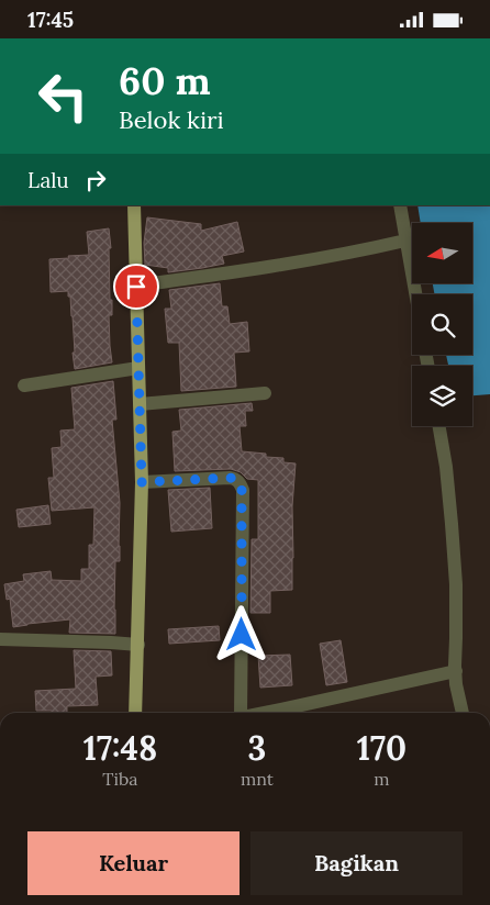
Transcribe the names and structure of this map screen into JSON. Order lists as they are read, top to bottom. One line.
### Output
{"north":"left","page":{"status":"17:45","turn":["60 m","Belok kiri"],"then":"Lalu","eta":["17:48","Tiba","3","mnt","170","m"],"buttons":["Keluar","Bagikan"]}}
